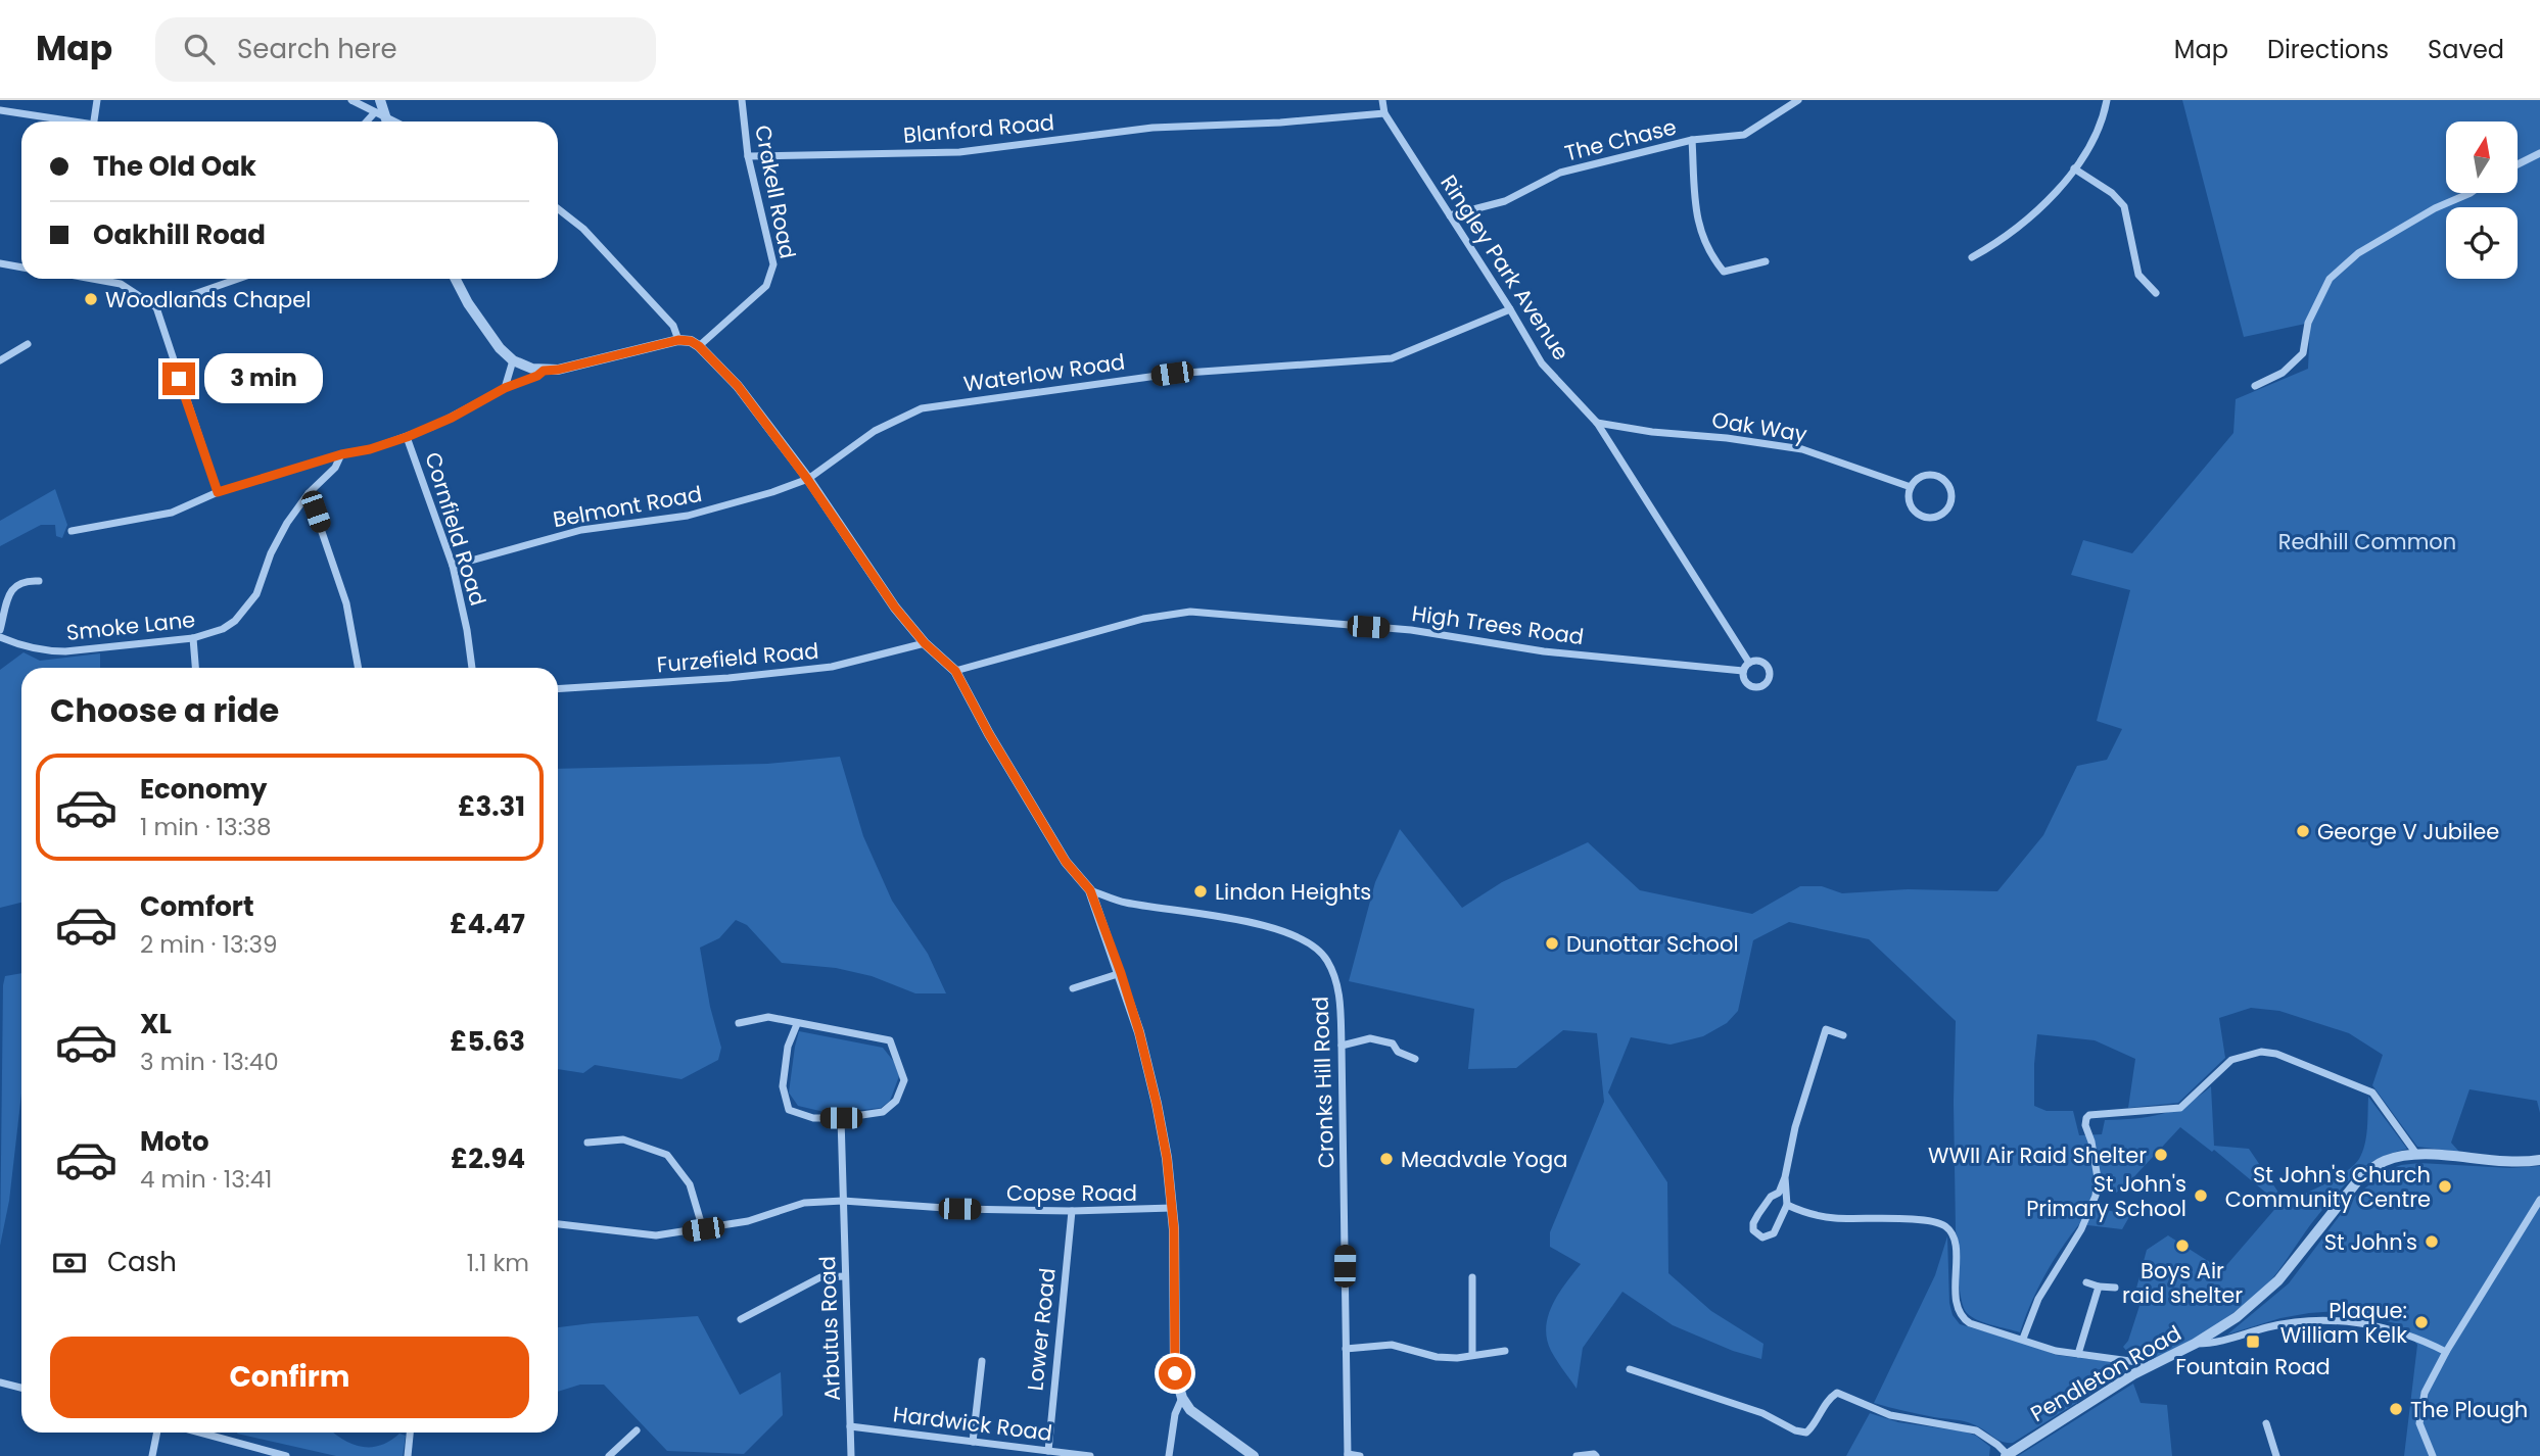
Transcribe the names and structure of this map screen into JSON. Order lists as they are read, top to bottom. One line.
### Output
{"streets":{"street":["Blanford Road","The Chase","Crakell Road","Ringley Park Avenue","Waterlow Road","Oak Way","Belmont Road","Cornfield Road","High Trees Road","Smoke Lane","Furzefield Road","Cronks Hill Road","Copse Road","Arbutus Road","Lower Road","Pendleton Road","Hardwick Road"]},"crossings":[["Blanford Road","Crakell Road"],["Blanford Road","Ringley Park Avenue"],["The Chase","Ringley Park Avenue"],["Ringley Park Avenue","Waterlow Road"],["Ringley Park Avenue","Oak Way"],["Ringley Park Avenue","High Trees Road"],["Waterlow Road","Belmont Road"],["Belmont Road","Cornfield Road"],["Copse Road","Arbutus Road"],["Copse Road","Lower Road"],["Arbutus Road","Hardwick Road"],["Lower Road","Hardwick Road"]],"parks":["Redhill Common"],"places":{"other":["Woodlands Chapel","George V Jubilee","Lindon Heights","Dunottar School","WWII Air Raid Shelter","Meadvale Yoga","St John's Church Community Centre","St John's Primary School","St John's","Boys Air raid shelter","Plaque: William Kelk","The Plough"],"transit":["Fountain Road"]},"north":"top","page":{"header":"Map","search":"Search here","nav":["Map","Directions","Saved"],"banner":["The Old Oak","Oakhill Road"],"bubble":"3 min","heading":"Choose a ride","list":[{"name":"Economy","note":"1 min · 13:38","value":"£3.31"},{"name":"Comfort","note":"2 min · 13:39","value":"£4.47"},{"name":"XL","note":"3 min · 13:40","value":"£5.63"},{"name":"Moto","note":"4 min · 13:41","value":"£2.94"}],"pay":["Cash","1.1 km"],"buttons":"Confirm"}}
